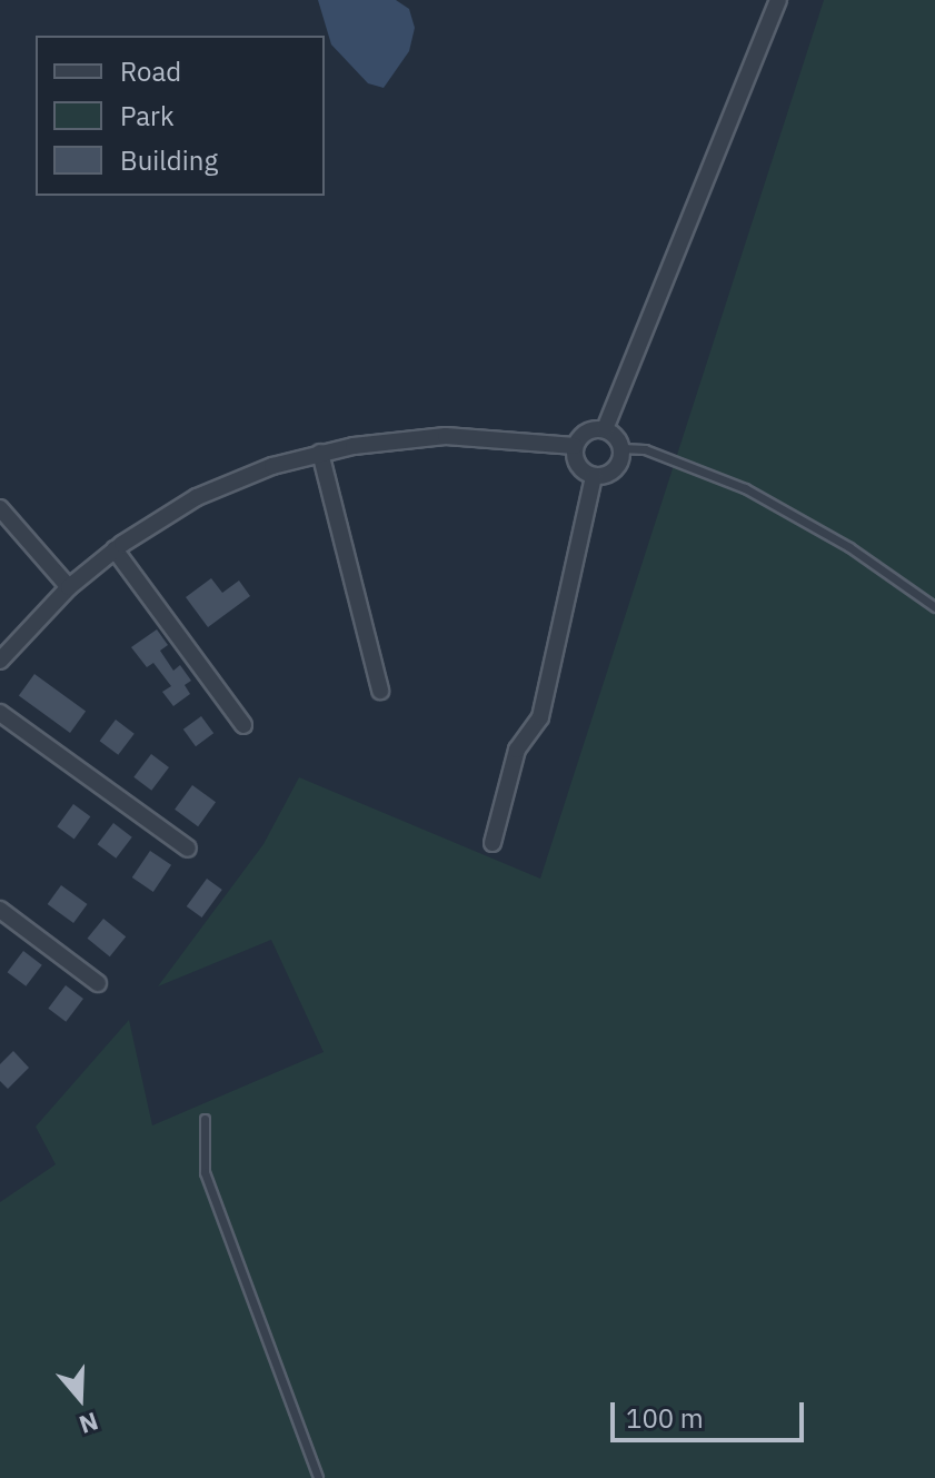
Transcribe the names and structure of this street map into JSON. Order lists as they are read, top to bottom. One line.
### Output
{"legend":["Road","Park","Building"],"scale_bar":"100 m","north":"bottom"}
